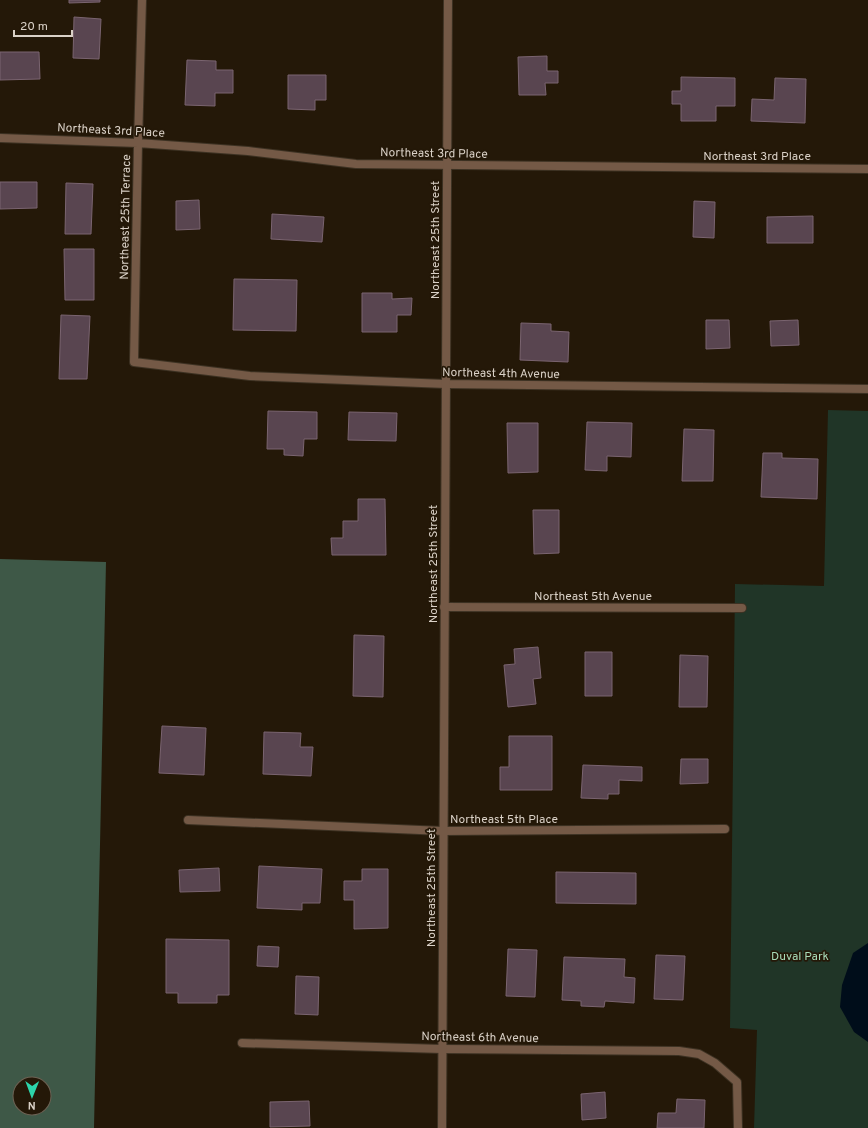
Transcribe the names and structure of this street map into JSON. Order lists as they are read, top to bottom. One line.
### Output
{"streets":{"street":["Northeast 3rd Place","Northeast 25th Terrace","Northeast 25th Street","Northeast 4th Avenue","Northeast 5th Avenue","Northeast 5th Place","Northeast 6th Avenue"]},"crossings":[["Northeast 3rd Place","Northeast 25th Terrace"],["Northeast 3rd Place","Northeast 25th Street"],["Northeast 25th Terrace","Northeast 4th Avenue"],["Northeast 25th Street","Northeast 4th Avenue"],["Northeast 25th Street","Northeast 5th Avenue"],["Northeast 25th Street","Northeast 5th Place"],["Northeast 25th Street","Northeast 6th Avenue"]],"parks":["Duval Park"],"scale_bar":"20 m","north":"bottom"}
